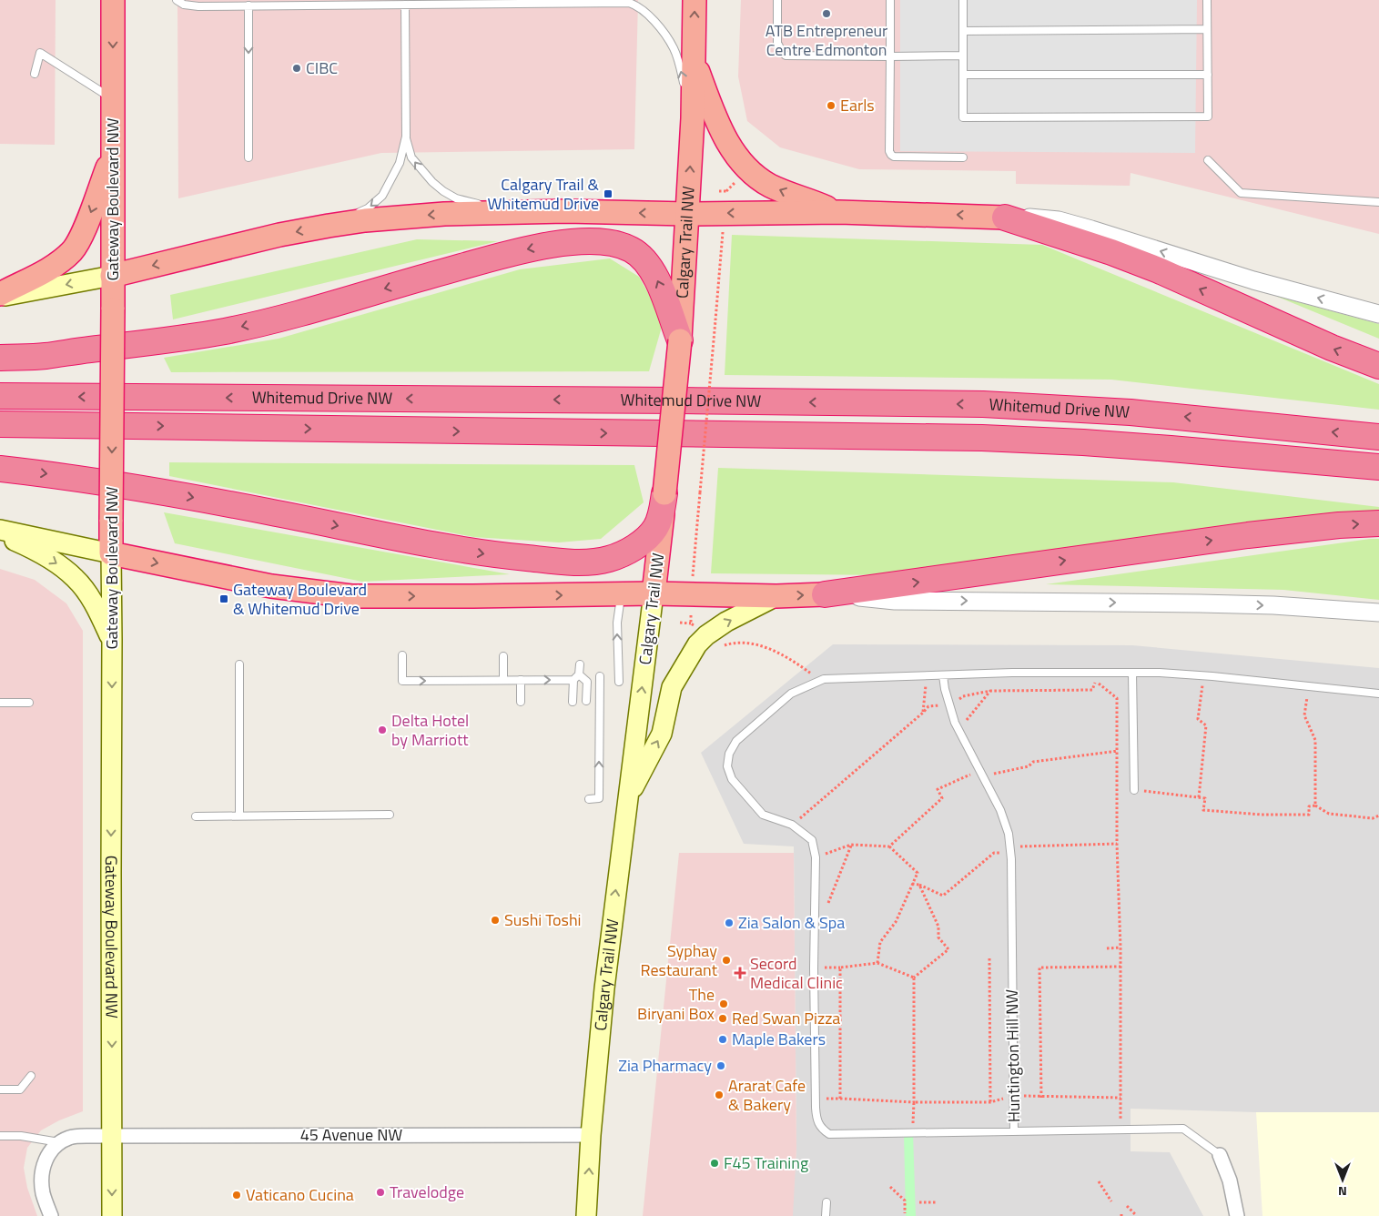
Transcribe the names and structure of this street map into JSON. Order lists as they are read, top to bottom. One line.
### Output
{"streets":{"highway":["Gateway Boulevard NW","Calgary Trail NW","Whitemud Drive NW"],"street":["45 Avenue NW"],"lane":["Huntington Hill NW"]},"crossings":[["Gateway Boulevard NW","45 Avenue NW"],["Calgary Trail NW","45 Avenue NW"]],"one_way":["Gateway Boulevard NW","Calgary Trail NW"],"places":{"other":["ATB Entrepreneur Centre Edmonton","CIBC","Earls","Delta Hotel by Marriott","Sushi Toshi","Zia Salon & Spa","Syphay Restaurant","The Biryani Box","Red Swan Pizza","Maple Bakers","Zia Pharmacy","Ararat Cafe & Bakery","F45 Training","Travelodge","Vaticano Cucina"],"transit":["Calgary Trail & Whitemud Drive","Gateway Boulevard & Whitemud Drive"],"health":["Secord Medical Clinic"]},"north":"bottom"}
